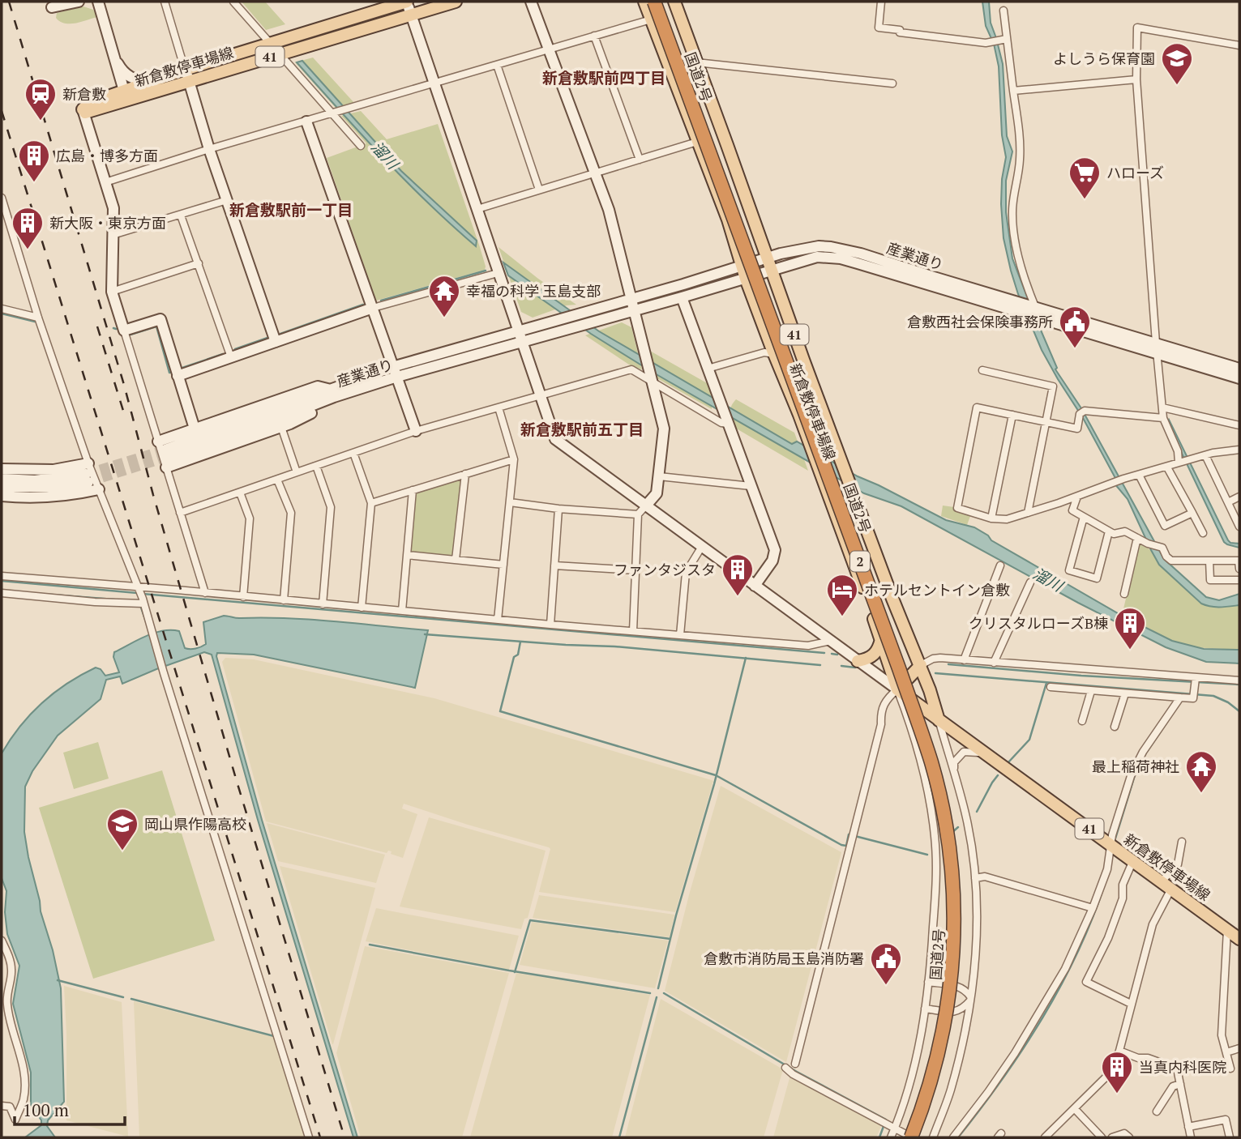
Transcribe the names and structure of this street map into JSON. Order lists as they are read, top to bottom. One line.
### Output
{"streets":{"highway":["国道2号","2"],"main road":["41","新倉敷停車場線"],"street":["産業通り"]},"crossings":[["新倉敷停車場線","産業通り"]],"districts":["新倉敷駅前四丁目","新倉敷駅前一丁目","新倉敷駅前五丁目"],"water":["溜川"],"places":{"school or university":["よしうら保育園","岡山県作陽高校"],"station":["新倉敷"],"building":["広島・博多方面","新大阪・東京方面","ファンタジスタ","クリスタルローズB棟","当真内科医院"],"supermarket":["ハローズ"],"temple":["幸福の科学 玉島支部","最上稲荷神社"],"public building":["倉敷西社会保険事務所","倉敷市消防局玉島消防署"],"hotel":["ホテルセントイン倉敷"]},"scale_bar":"100 m"}
